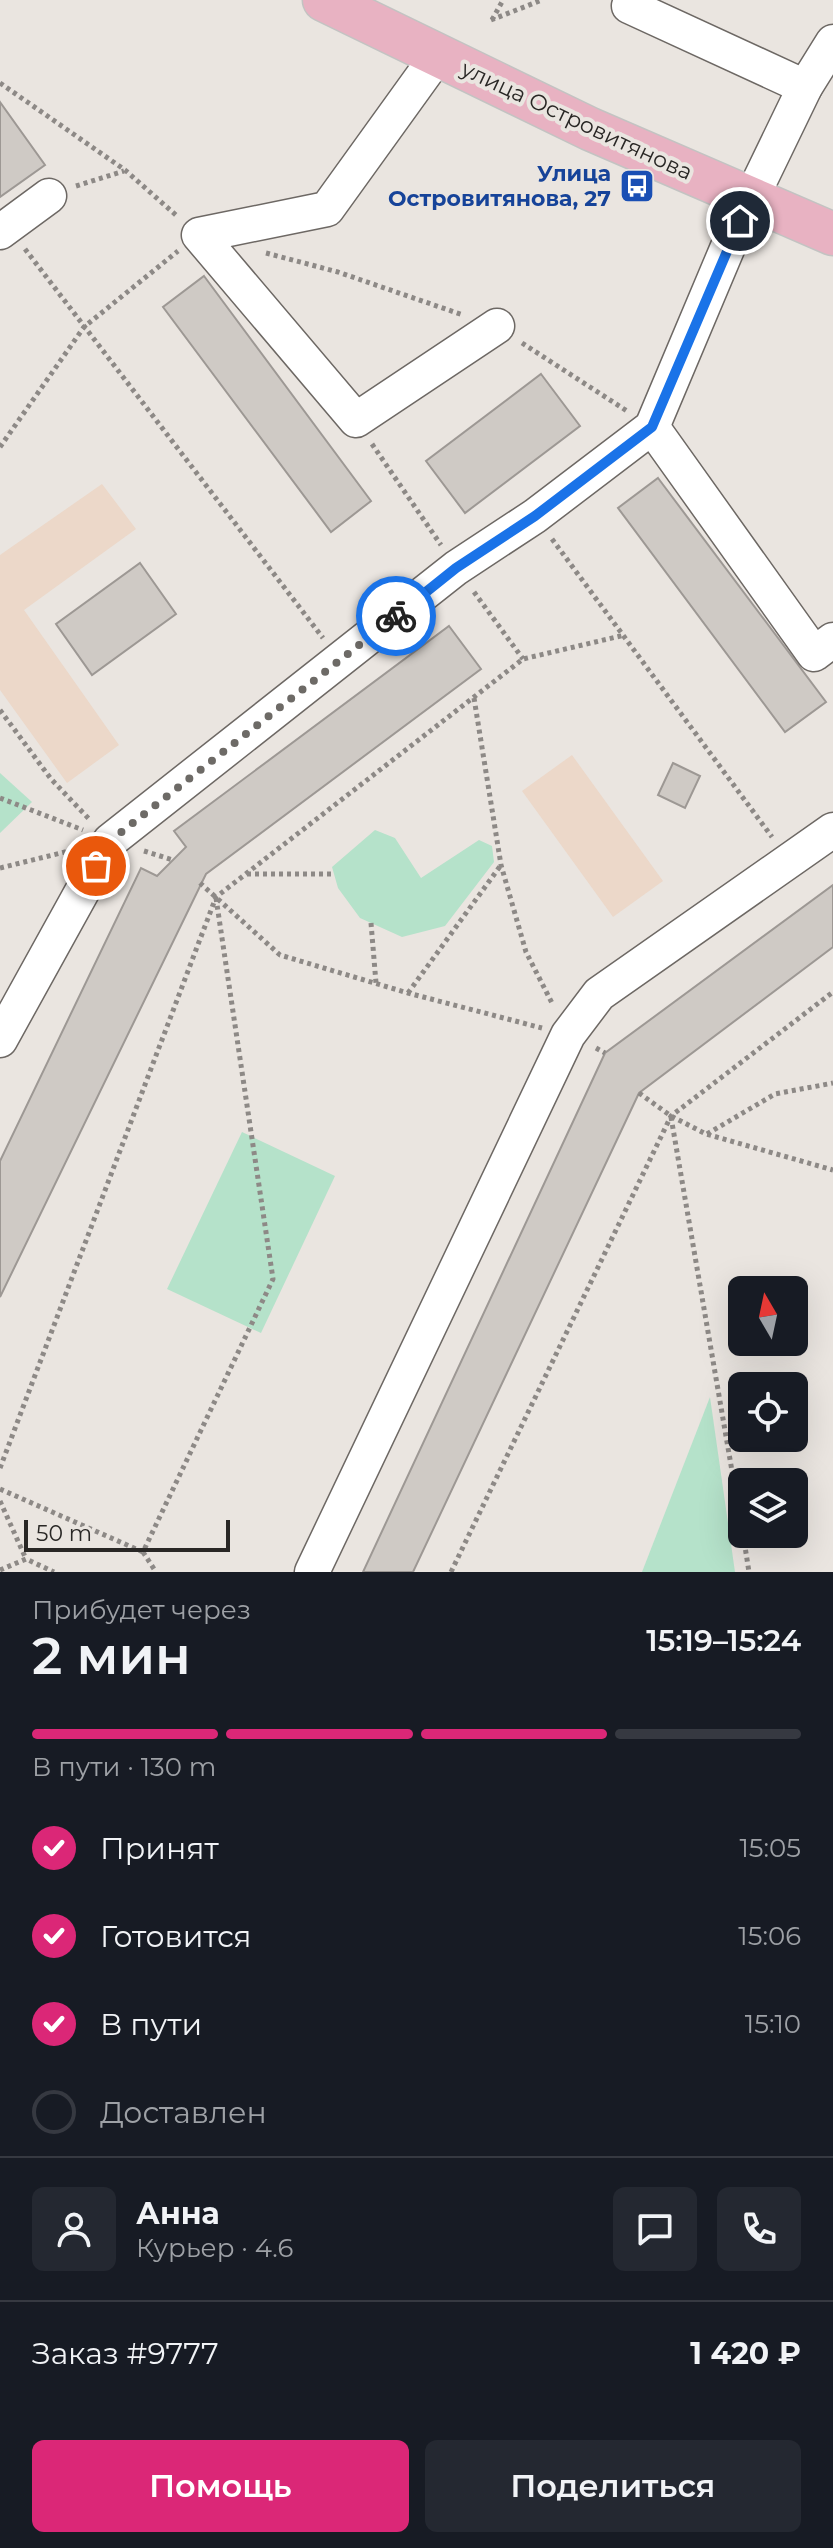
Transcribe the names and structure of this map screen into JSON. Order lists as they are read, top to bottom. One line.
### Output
{"streets":{"main road":["улица Островитянова"]},"places":{"bus stop":["Улица Островитянова, 27"]},"scale_bar":"50 m","north":"top","page":{"scale":"50 m","heading":["2 мин","Прибудет через","15:19–15:24"],"panel":["Анна","Курьер · 4.6","Заказ #9777","1 420 ₽"],"bar":"В пути · 130 m","list":[["Принят","15:05"],["Готовится","15:06"],["В пути","15:10"],"Доставлен"],"buttons":["Помощь","Поделиться"]}}
